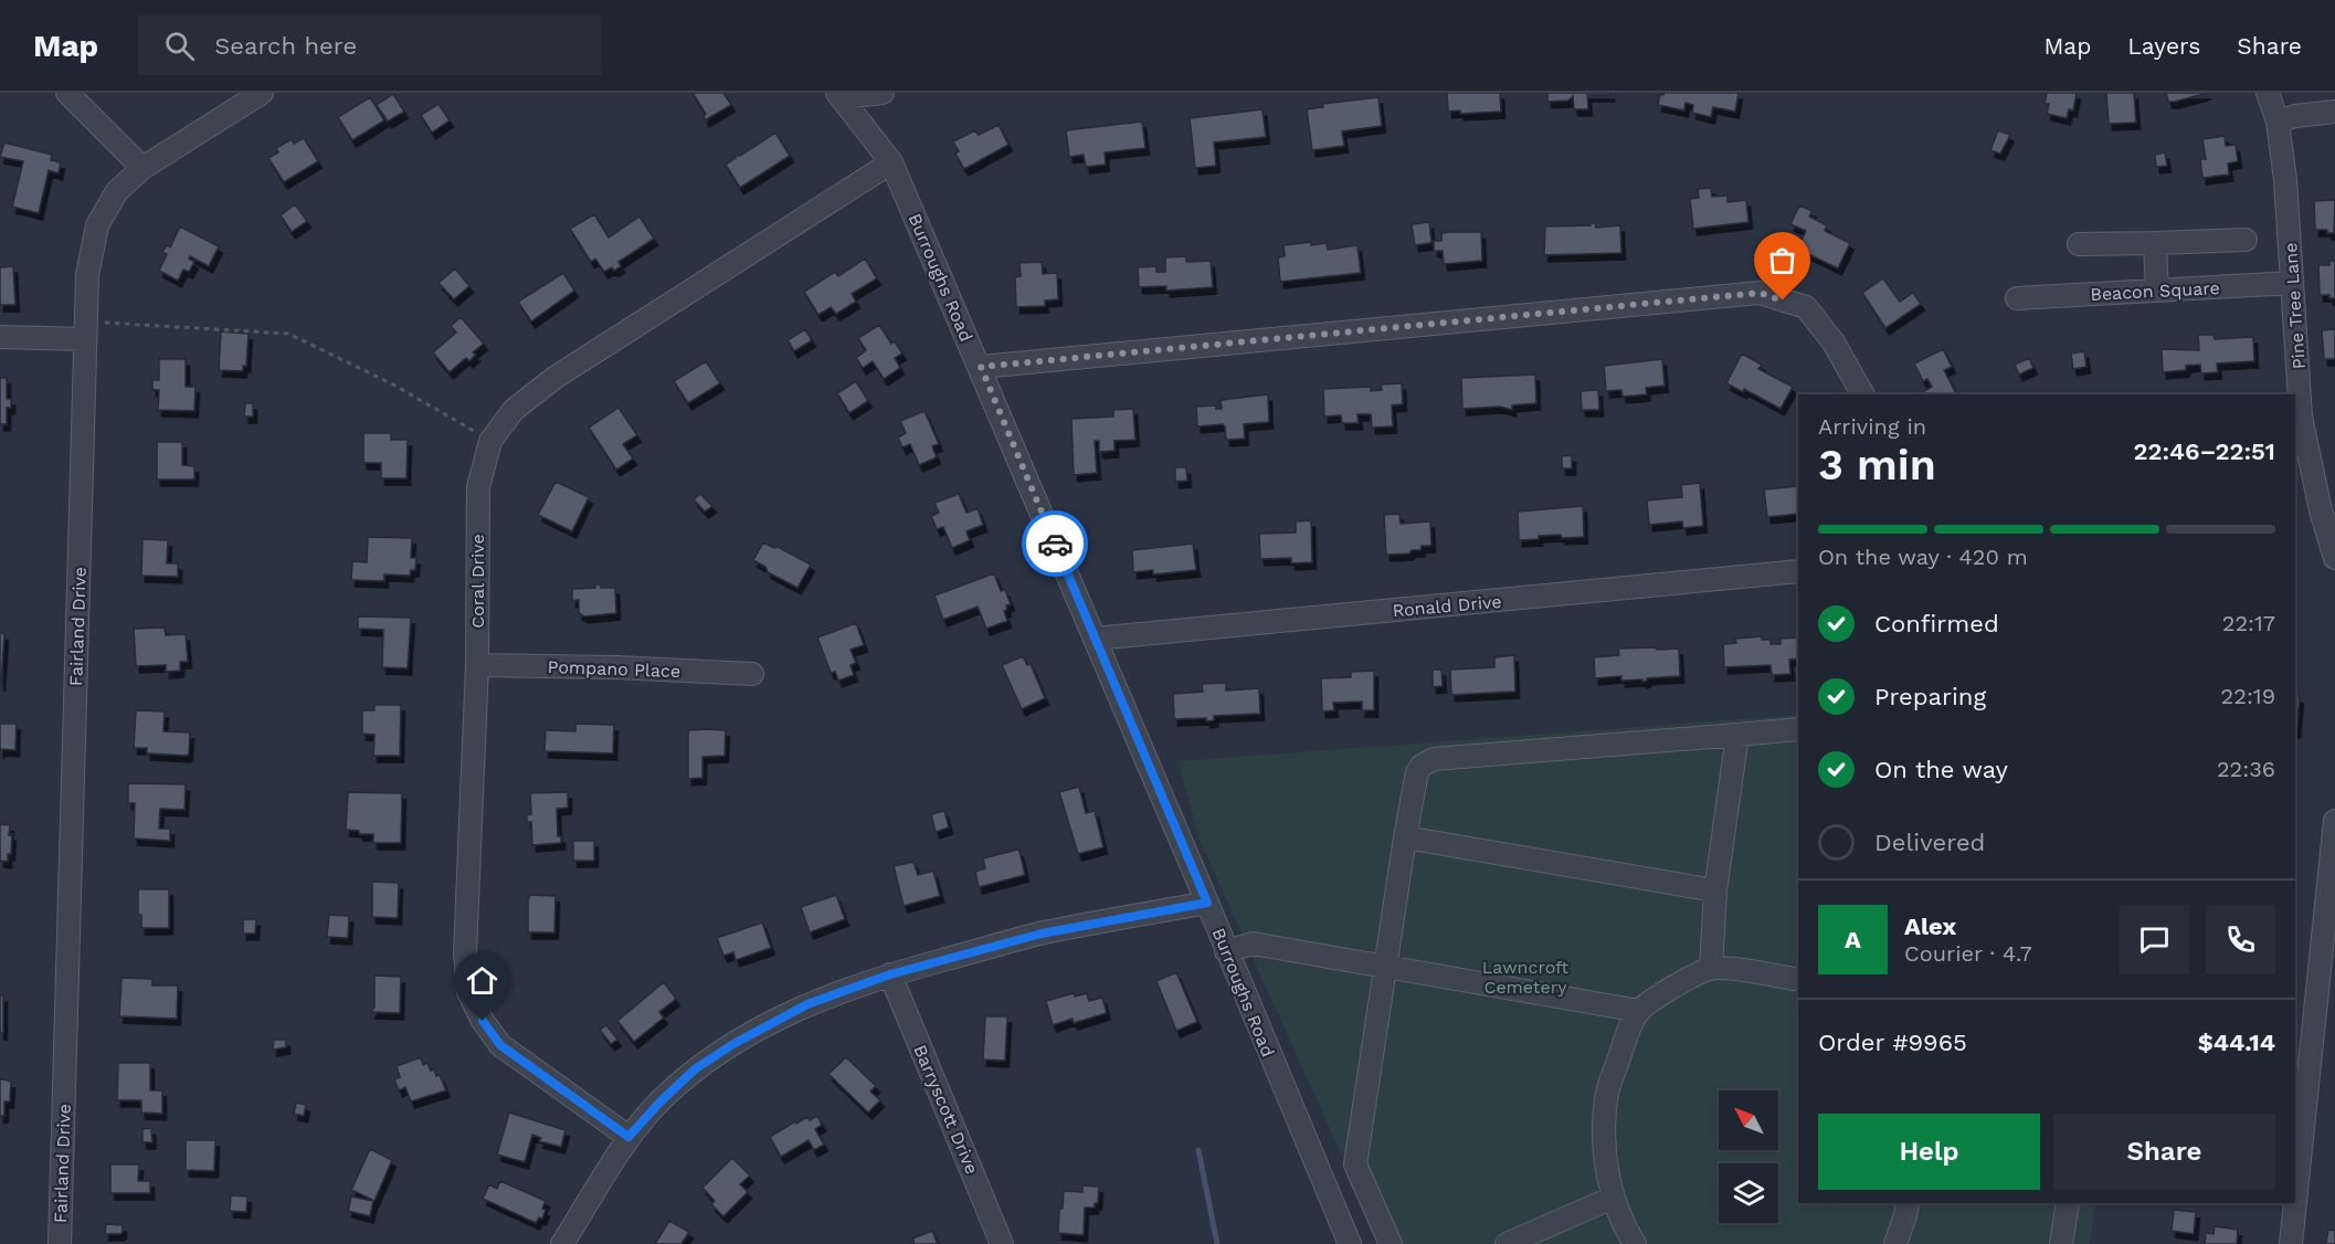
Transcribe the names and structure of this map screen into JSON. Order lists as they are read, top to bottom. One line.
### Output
{"streets":{"street":["Burroughs Road","Beacon Square","Pine Tree Lane","Coral Drive","Ronald Drive","Fairland Drive","Pompano Place","Barryscott Drive"]},"crossings":[["Burroughs Road","Coral Drive"],["Burroughs Road","Ronald Drive"],["Beacon Square","Pine Tree Lane"],["Coral Drive","Pompano Place"]],"parks":["Lawncroft Cemetery"],"north":"top left","page":{"header":"Map","search":"Search here","nav":["Map","Layers","Share"],"heading":["3 min","Arriving in","22:46–22:51"],"panel":["Alex","Courier · 4.7","Order #9965","$44.14"],"bar":"On the way · 420 m","list":[["Confirmed","22:17"],["Preparing","22:19"],["On the way","22:36"],"Delivered"],"round":"A","buttons":["Help","Share"]}}
